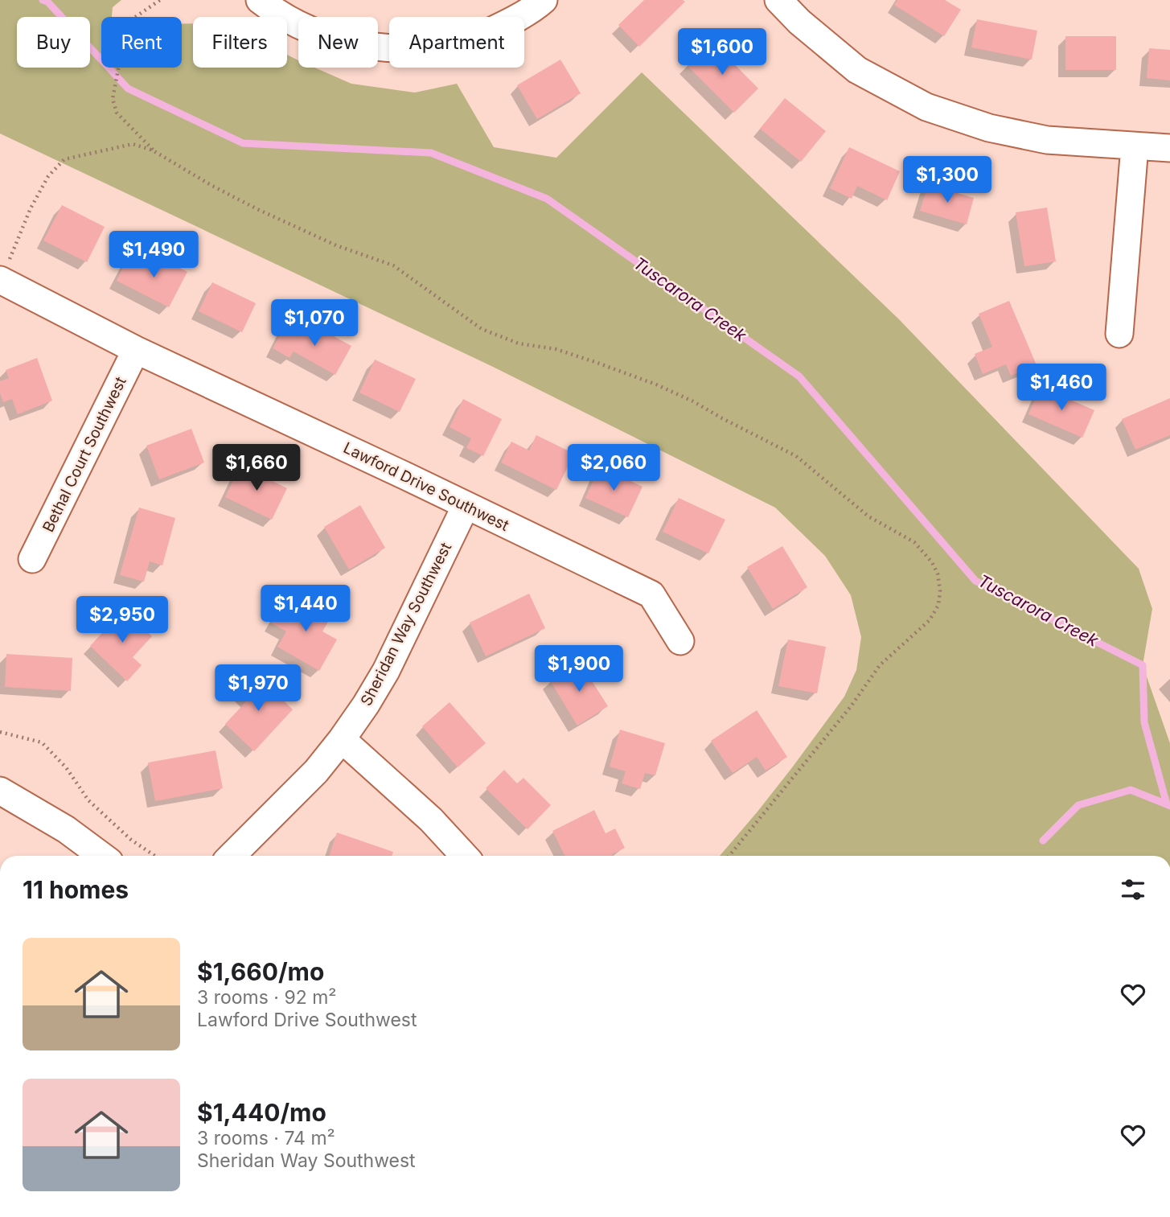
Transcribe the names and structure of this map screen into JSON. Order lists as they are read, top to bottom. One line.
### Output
{"streets":{"street":["Bethal Court Southwest","Lawford Drive Southwest","Sheridan Way Southwest"]},"crossings":[["Bethal Court Southwest","Lawford Drive Southwest"],["Lawford Drive Southwest","Sheridan Way Southwest"]],"water":["Tuscarora Creek"],"page":{"chip":["Buy","Rent","Filters","New","Apartment"],"price":["$1,600","$1,300","$1,490","$1,070","$1,460","$1,660","$2,060","$1,440","$2,950","$1,900","$1,970"],"heading":"11 homes","list":[{"name":"$1,660/mo","note":"3 rooms · 92 m² · Lawford Drive Southwest"},{"name":"$1,440/mo","note":"3 rooms · 74 m² · Sheridan Way Southwest"}]}}
